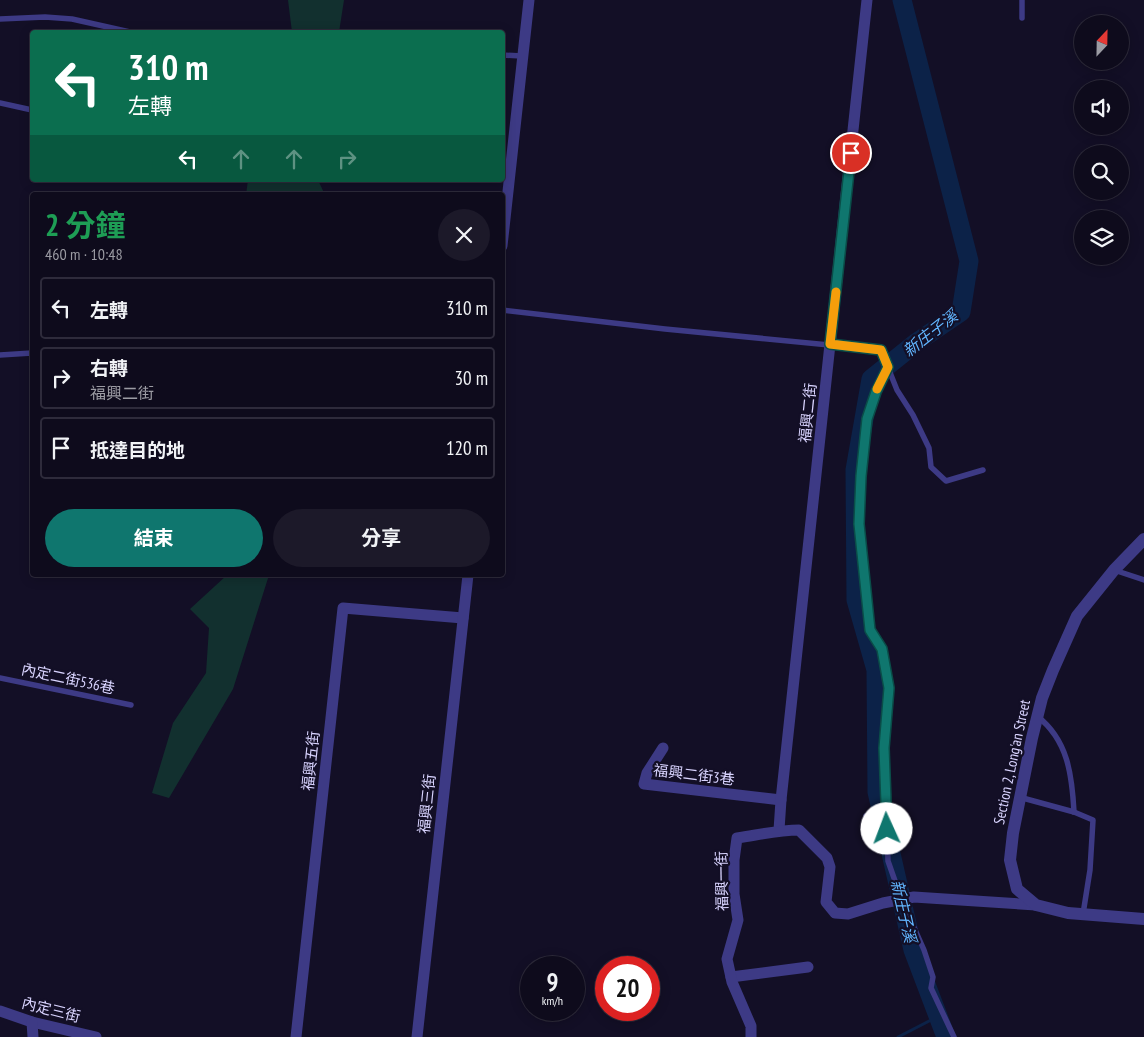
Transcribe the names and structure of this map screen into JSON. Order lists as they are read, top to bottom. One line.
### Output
{"streets":{"street":["福興二街","福興五街","Section 2, Long'an Street","福興二街3巷","福興三街","福興一街","內定三街"],"lane":["內定二街536巷"]},"crossings":[["福興二街","福興二街3巷"],["福興二街","福興一街"],["福興五街","福興三街"]],"water":["新庄子溪"],"north":"top","page":{"turn":["310 m","左轉"],"heading":["2 分鐘","460 m · 10:48"],"list":[{"name":"左轉","value":"310 m"},{"name":"右轉","note":"福興二街","value":"30 m"},{"name":"抵達目的地","value":"120 m"}],"buttons":["結束","分享"],"speed":"9 km/h","limit":"20"}}
